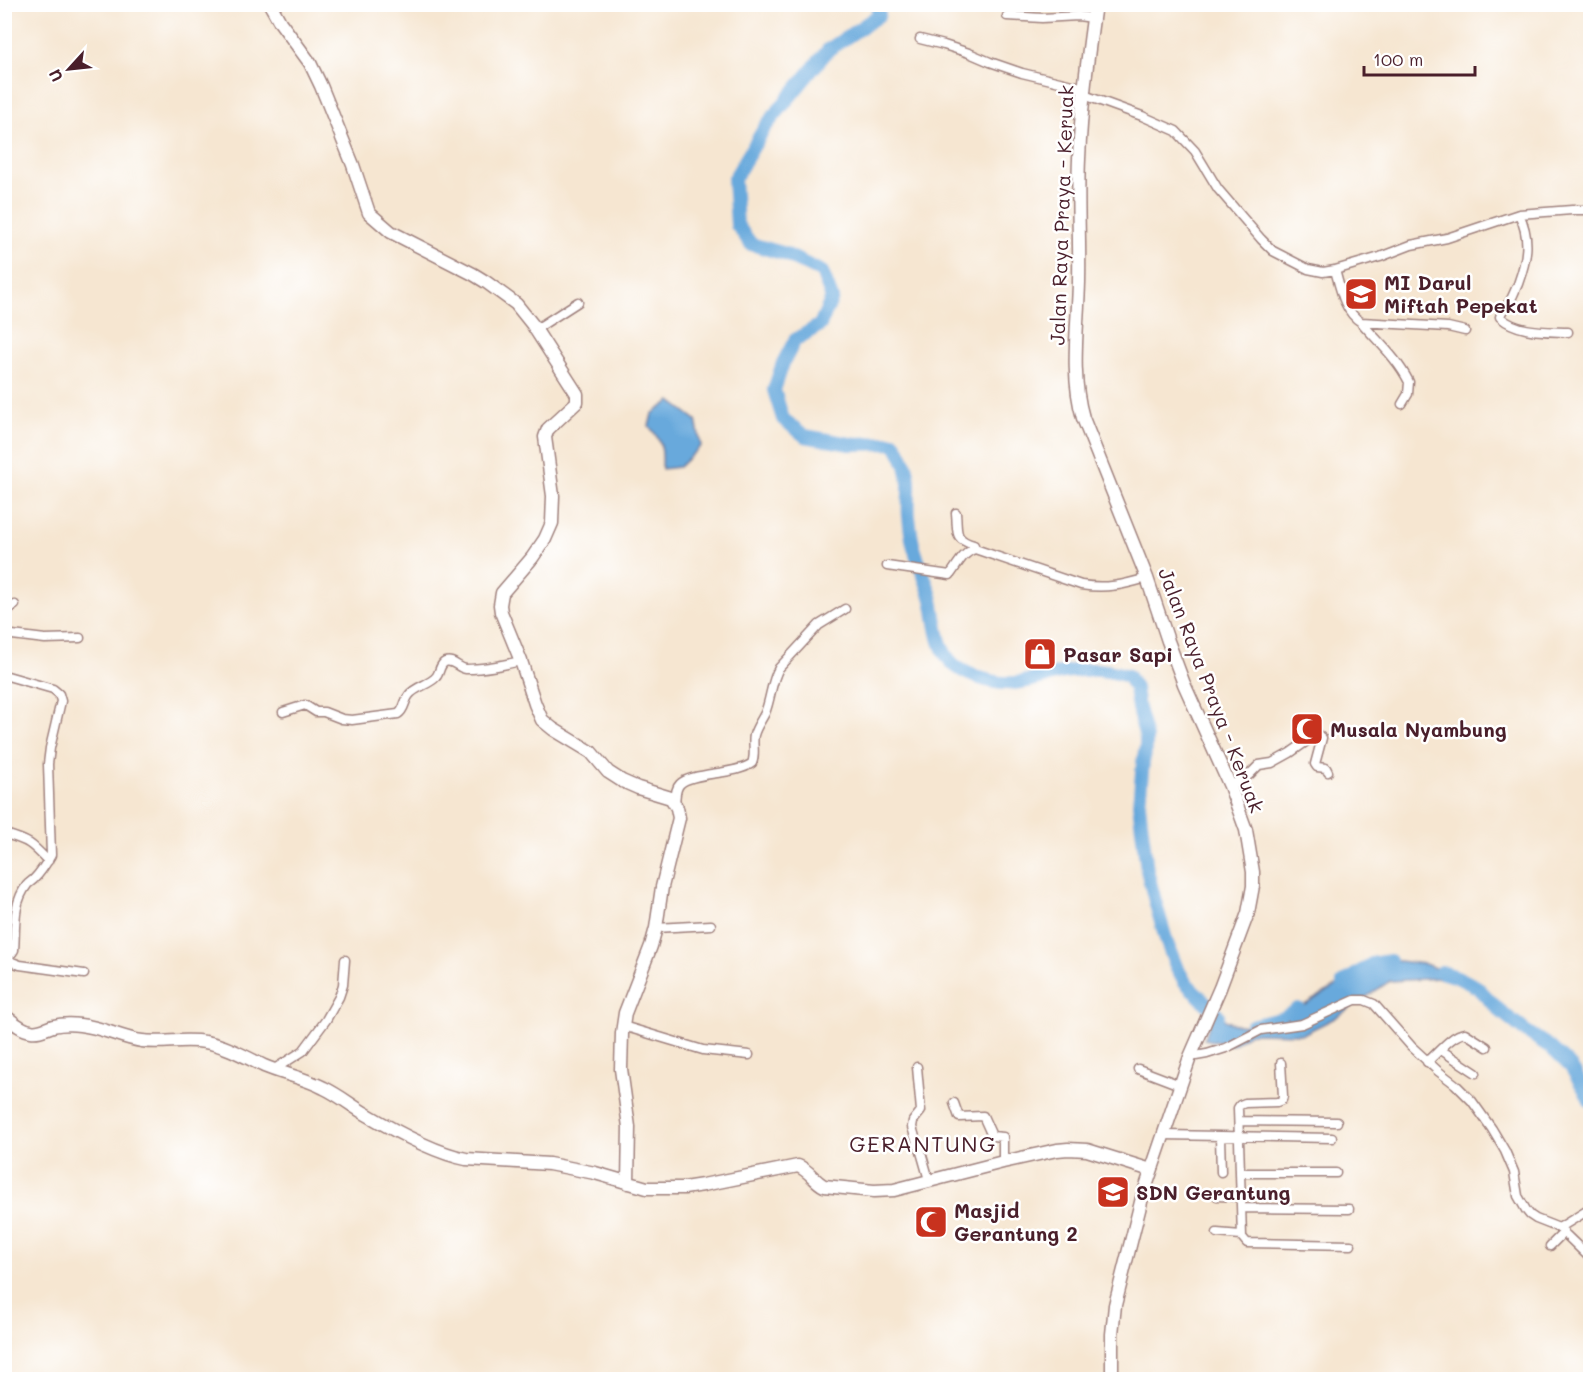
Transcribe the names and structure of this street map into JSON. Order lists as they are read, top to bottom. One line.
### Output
{"streets":{"street":["Jalan Raya Praya - Keruak"]},"districts":["GERANTUNG"],"places":{"school or university":["MI Darul Miftah Pepekat","SDN Gerantung"],"shop":["Pasar Sapi"],"mosque":["Musala Nyambung","Masjid Gerantung 2"]},"scale_bar":"100 m","north":"bottom left"}
